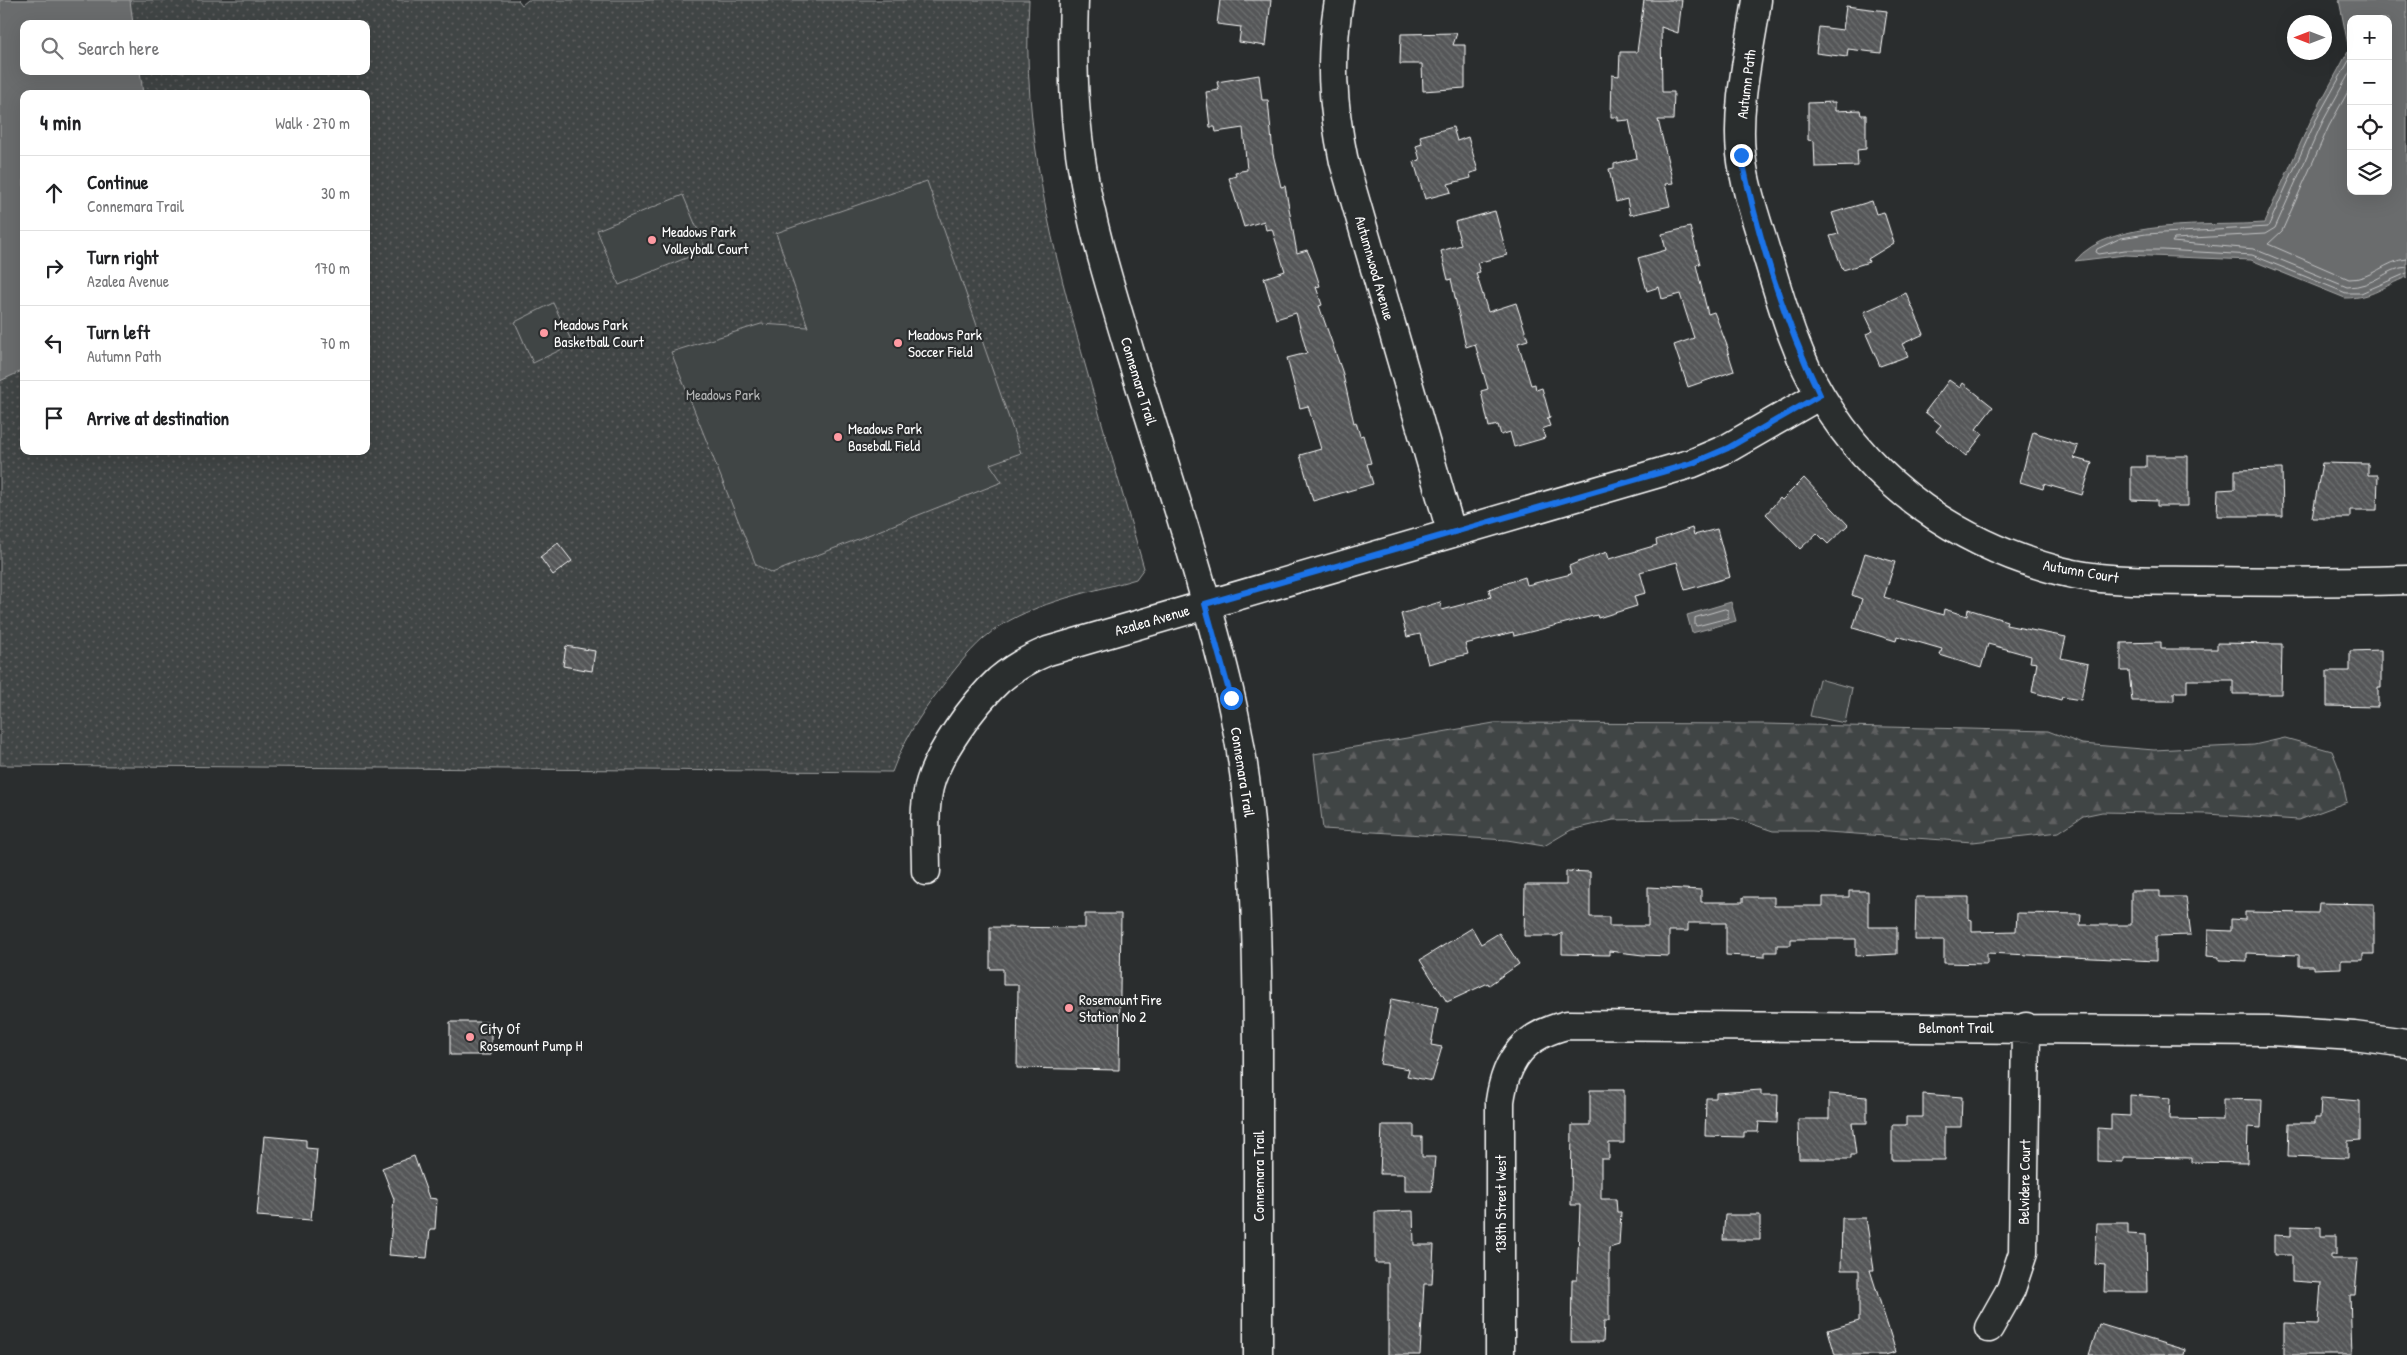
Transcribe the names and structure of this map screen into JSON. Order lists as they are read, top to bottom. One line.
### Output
{"streets":{"street":["Autumn Path","Autumnwood Avenue","Connemara Trail","Autumn Court","Azalea Avenue","Belmont Trail","Belvidere Court","138th Street West"]},"crossings":[["Autumn Path","Autumn Court"],["Autumn Path","Azalea Avenue"],["Autumnwood Avenue","Azalea Avenue"],["Connemara Trail","Azalea Avenue"],["Autumn Court","Azalea Avenue"],["Belmont Trail","Belvidere Court"],["Belmont Trail","138th Street West"]],"parks":["Meadows Park"],"places":["Meadows Park Volleyball Court","Meadows Park Basketball Court","Meadows Park Soccer Field","Meadows Park Baseball Field","Rosemount Fire Station No 2","City Of Rosemount Pump H"],"north":"left","page":{"map_buttons":["+","−"],"search":"Search here","heading":["4 min","Walk · 270 m"],"list":[["Continue","Connemara Trail","30 m"],["Turn right","Azalea Avenue","170 m"],["Turn left","Autumn Path","70 m"],"Arrive at destination"]}}
